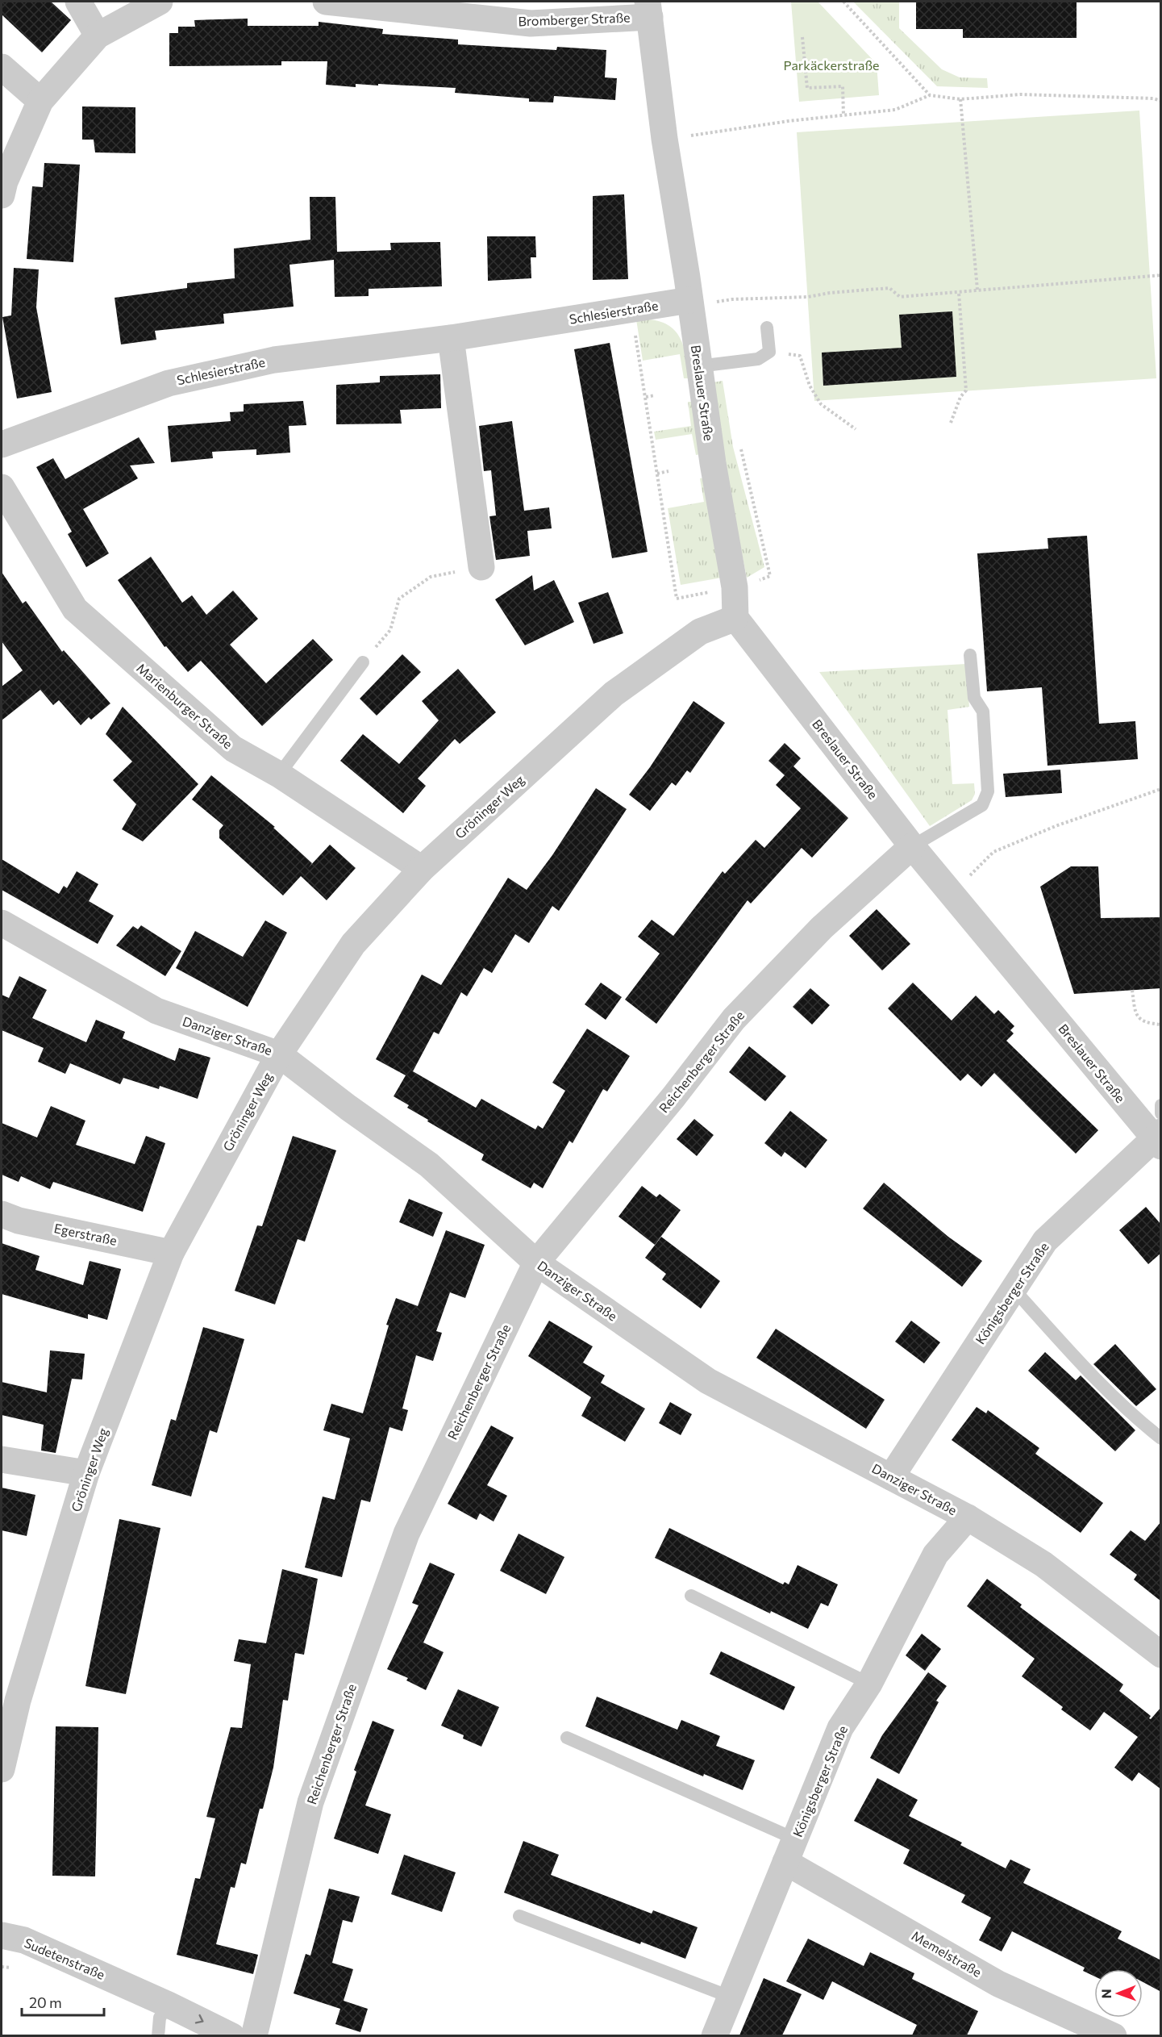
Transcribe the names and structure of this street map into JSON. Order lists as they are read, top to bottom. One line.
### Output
{"streets":{"street":["Bromberger Straße","Schlesierstraße","Breslauer Straße","Marienburger Straße","Gröninger Weg","Danziger Straße","Reichenberger Straße","Egerstraße","Königsberger Straße","Memelstraße","Sudetenstraße"]},"crossings":[["Schlesierstraße","Breslauer Straße"],["Breslauer Straße","Gröninger Weg"],["Breslauer Straße","Reichenberger Straße"],["Breslauer Straße","Königsberger Straße"],["Marienburger Straße","Gröninger Weg"],["Gröninger Weg","Danziger Straße"],["Gröninger Weg","Egerstraße"],["Danziger Straße","Reichenberger Straße"],["Danziger Straße","Königsberger Straße"],["Königsberger Straße","Memelstraße"]],"parks":["Parkäckerstraße"],"scale_bar":"20 m","north":"left"}
